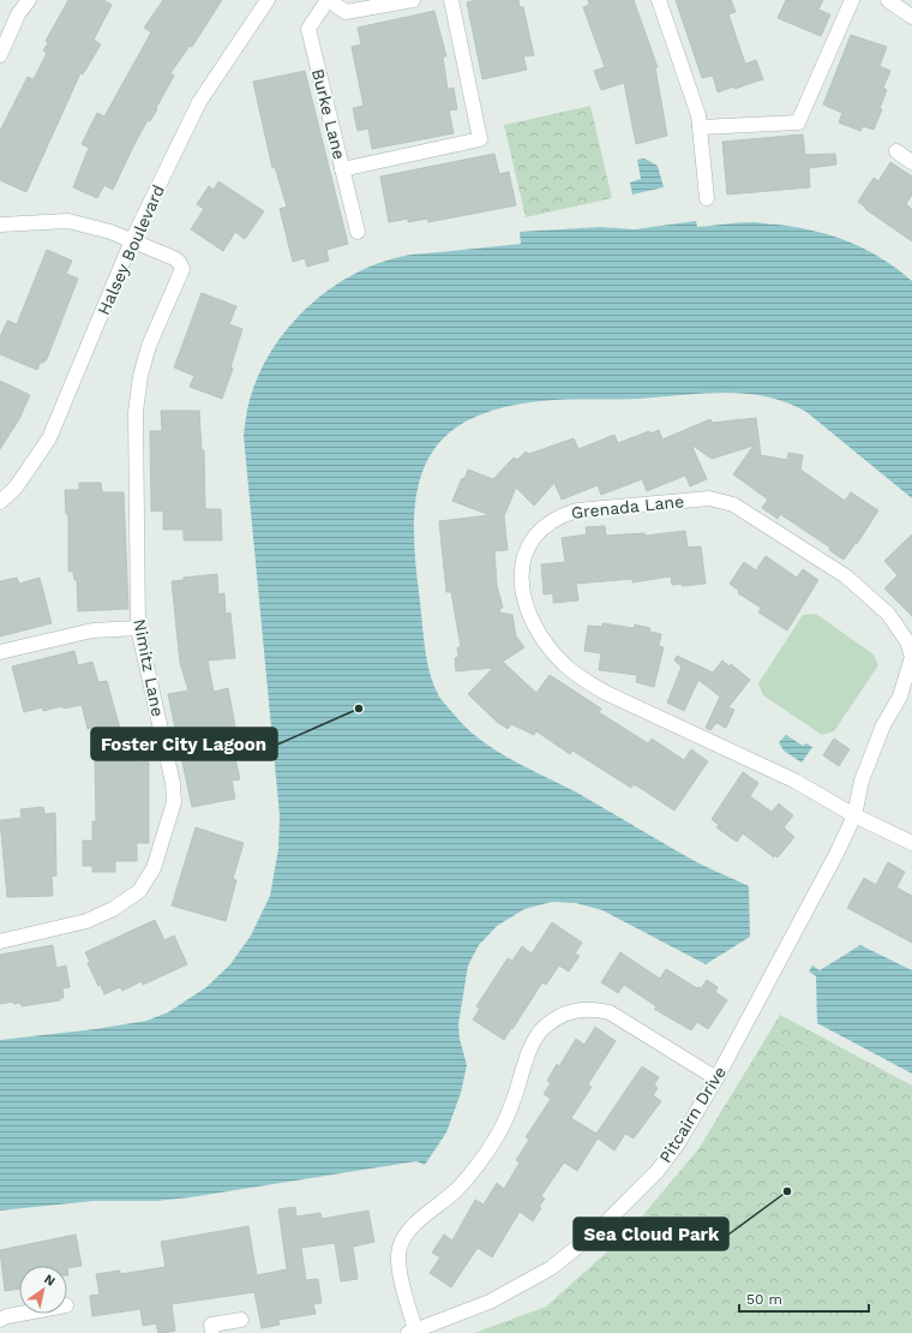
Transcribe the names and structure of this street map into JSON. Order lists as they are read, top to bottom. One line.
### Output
{"streets":{"street":["Burke Lane","Halsey Boulevard","Grenada Lane","Nimitz Lane","Pitcairn Drive"]},"crossings":[["Halsey Boulevard","Nimitz Lane"],["Grenada Lane","Pitcairn Drive"]],"places":["Foster City Lagoon","Sea Cloud Park"],"scale_bar":"50 m","north":"top right"}
